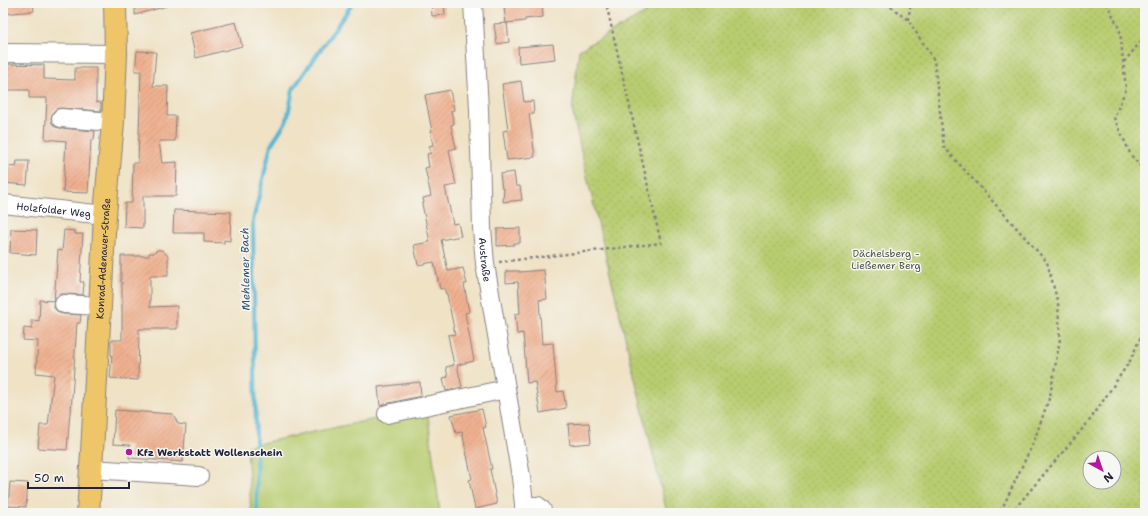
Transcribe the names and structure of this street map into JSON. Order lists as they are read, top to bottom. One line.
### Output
{"streets":{"main road":["Konrad-Adenauer-Straße"],"street":["Holzfolder Weg","Austraße"]},"crossings":[["Holzfolder Weg","Konrad-Adenauer-Straße"]],"water":["Mehlemer Bach"],"parks":["Dächelsberg - Ließemer Berg"],"places":["Kfz Werkstatt Wollenschein"],"scale_bar":"50 m","north":"bottom right"}
